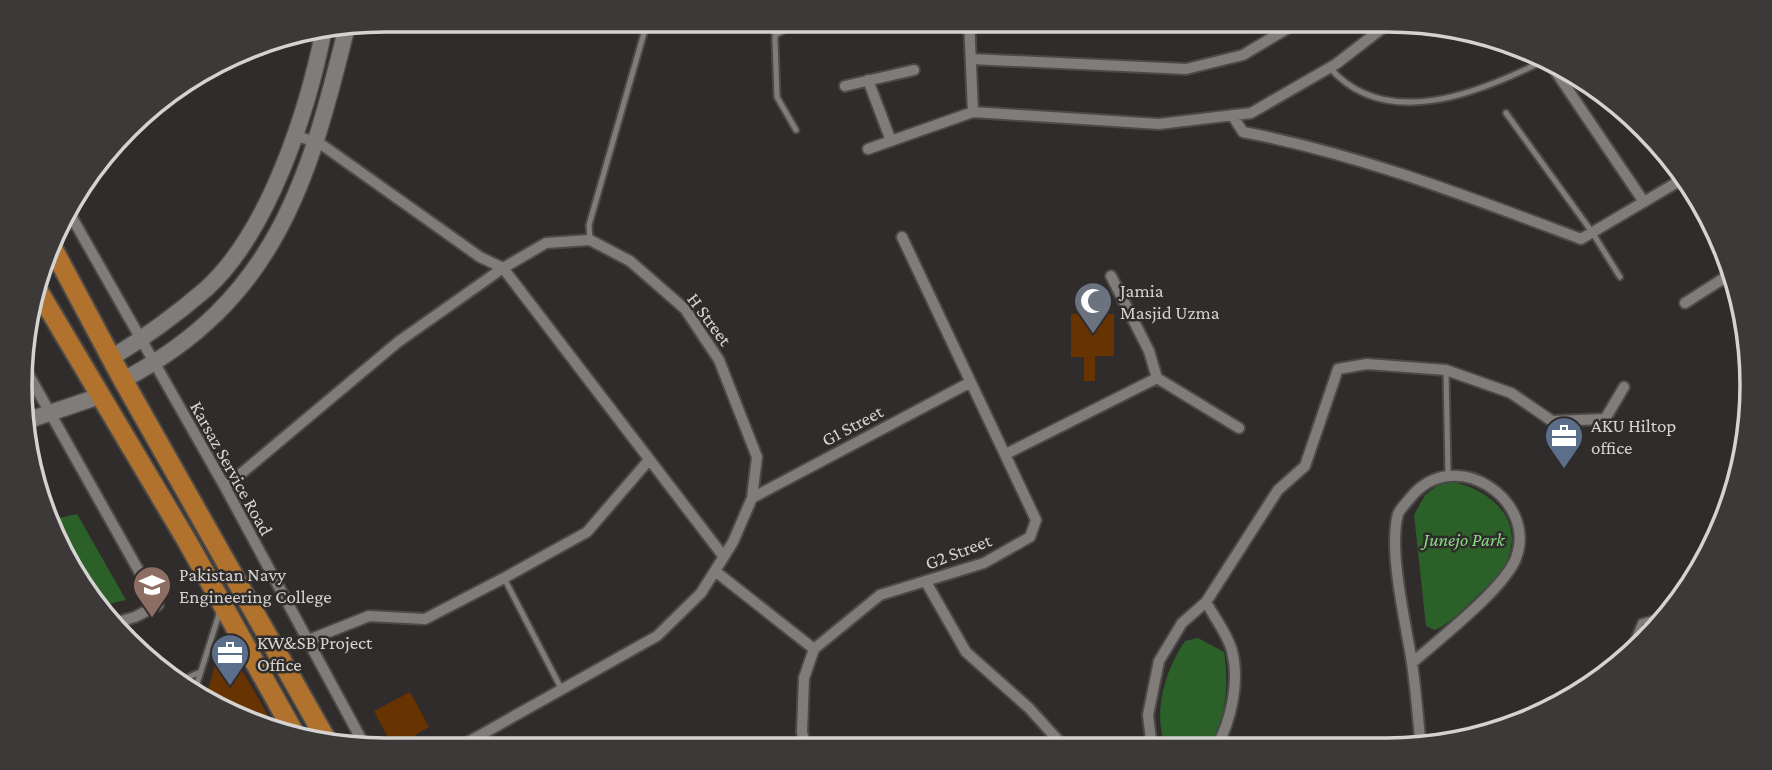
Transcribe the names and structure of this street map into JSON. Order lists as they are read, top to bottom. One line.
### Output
{"streets":{"street":["H Street","G1 Street","Karsaz Service Road","G2 Street"]},"crossings":[["H Street","G1 Street"],["G1 Street","G2 Street"]],"parks":["Junejo Park"],"places":{"mosque":["Jamia Masjid Uzma"],"office":["AKU Hiltop office","KW&SB Project Office"],"school or university":["Pakistan Navy Engineering College"]}}
